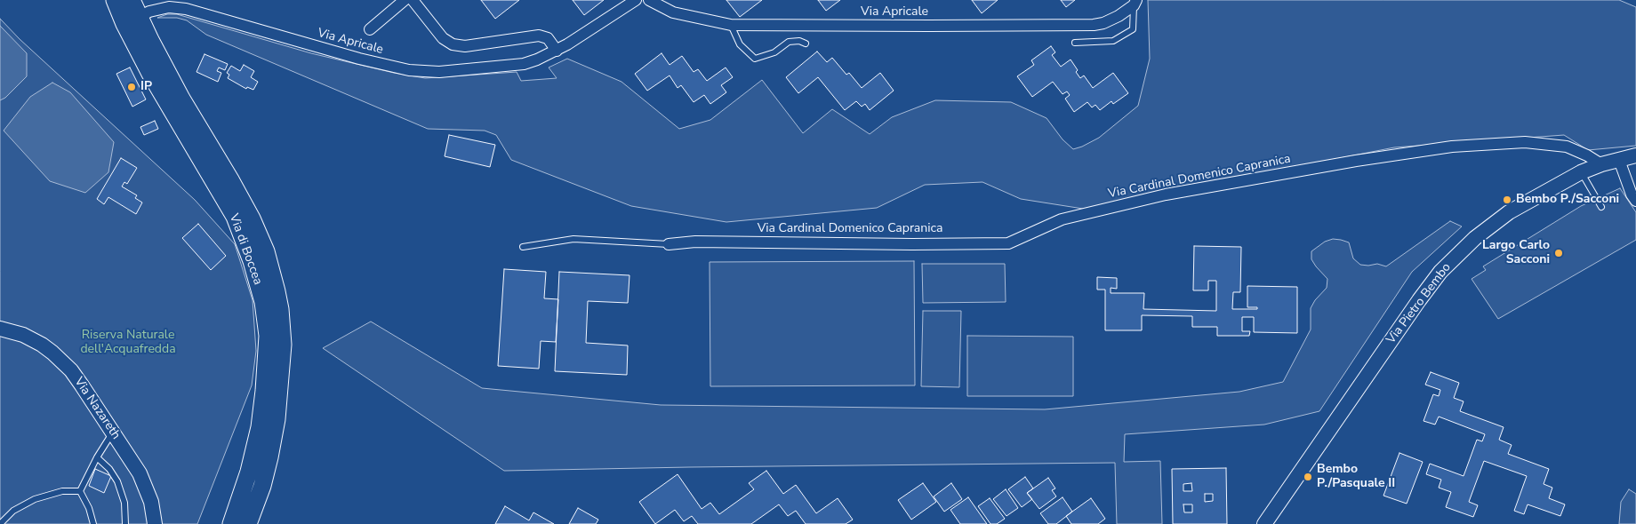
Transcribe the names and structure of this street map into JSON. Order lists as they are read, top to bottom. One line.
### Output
{"streets":{"main road":["Via di Boccea"],"street":["Via Apricale","Via Cardinal Domenico Capranica","Via Pietro Bembo","Via Nazareth"]},"crossings":[["Via Apricale","Via di Boccea"],["Via Cardinal Domenico Capranica","Via Pietro Bembo"]],"parks":["Riserva Naturale dell'Acquafredda"],"places":["IP","Bembo P./Sacconi","Largo Carlo Sacconi","Bembo P./Pasquale II"]}
